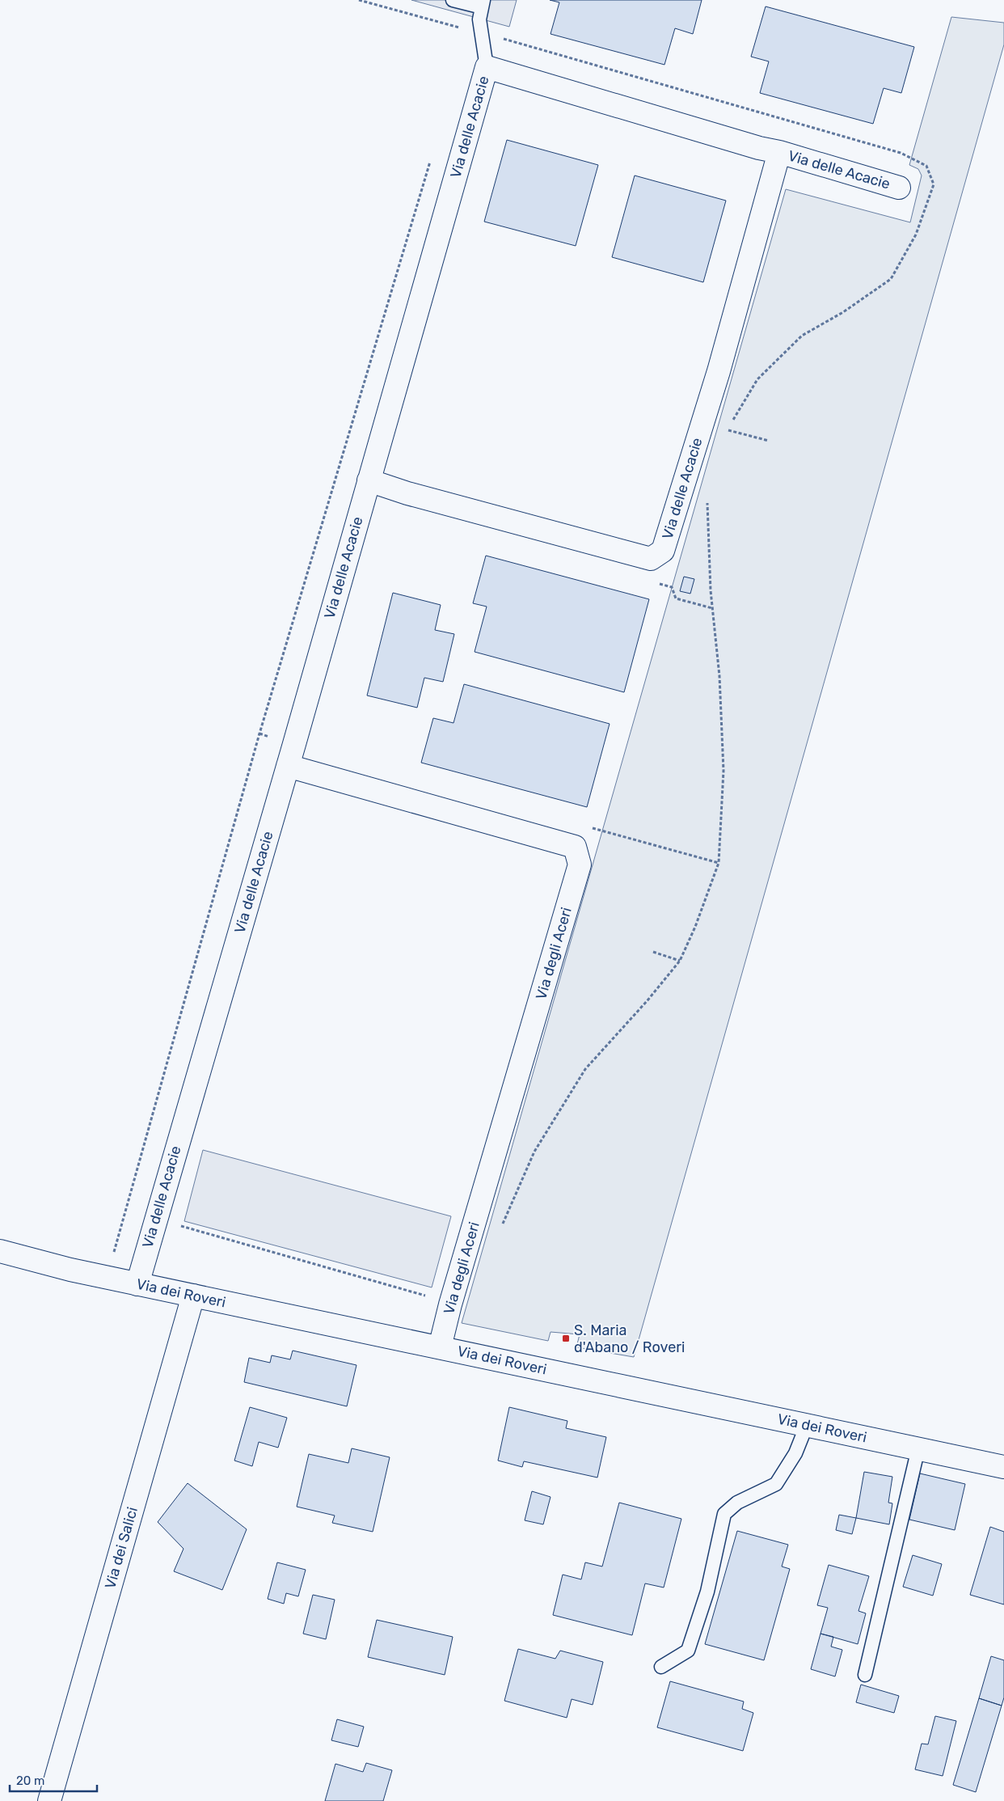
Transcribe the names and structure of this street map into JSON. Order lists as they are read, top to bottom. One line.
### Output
{"streets":{"street":["Via delle Acacie","Via degli Aceri","Via dei Roveri","Via dei Salici"]},"crossings":[["Via delle Acacie","Via degli Aceri"],["Via delle Acacie","Via dei Roveri"],["Via degli Aceri","Via dei Roveri"],["Via dei Roveri","Via dei Salici"]],"places":{"transit":["S. Maria d'Abano / Roveri"]},"scale_bar":"20 m"}
